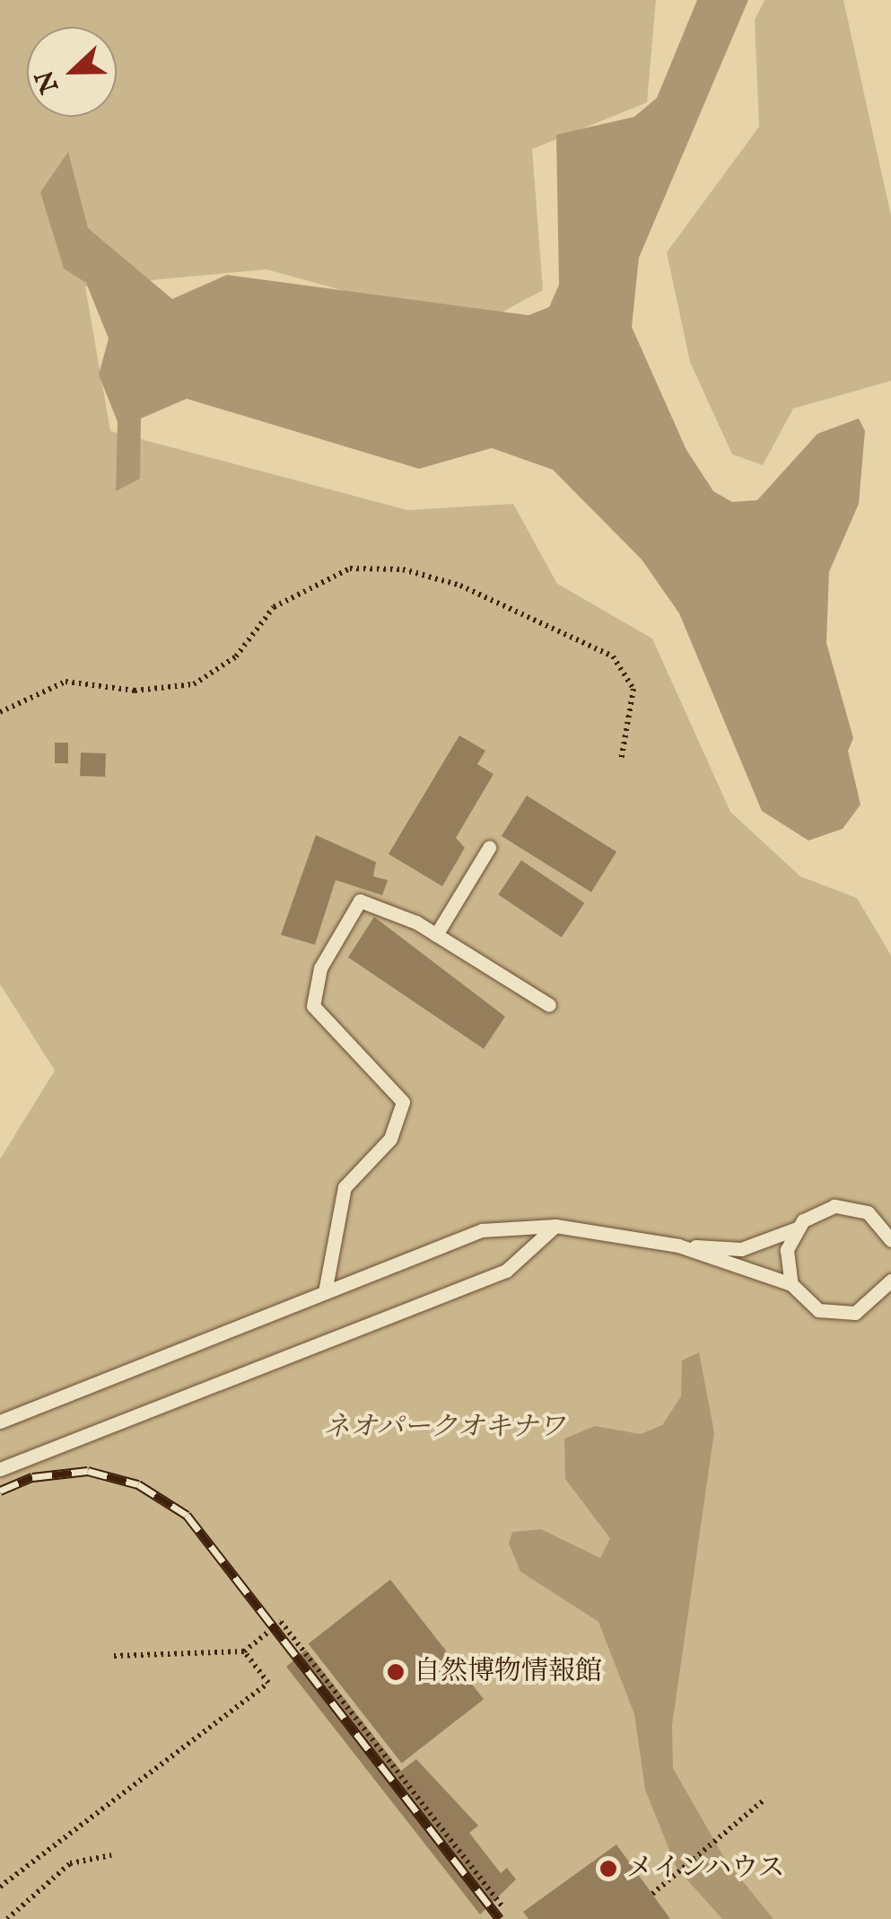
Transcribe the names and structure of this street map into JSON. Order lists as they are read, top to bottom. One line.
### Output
{"parks":["ネオパークオキナワ"],"places":["自然博物情報館","メインハウス"],"north":"left"}
